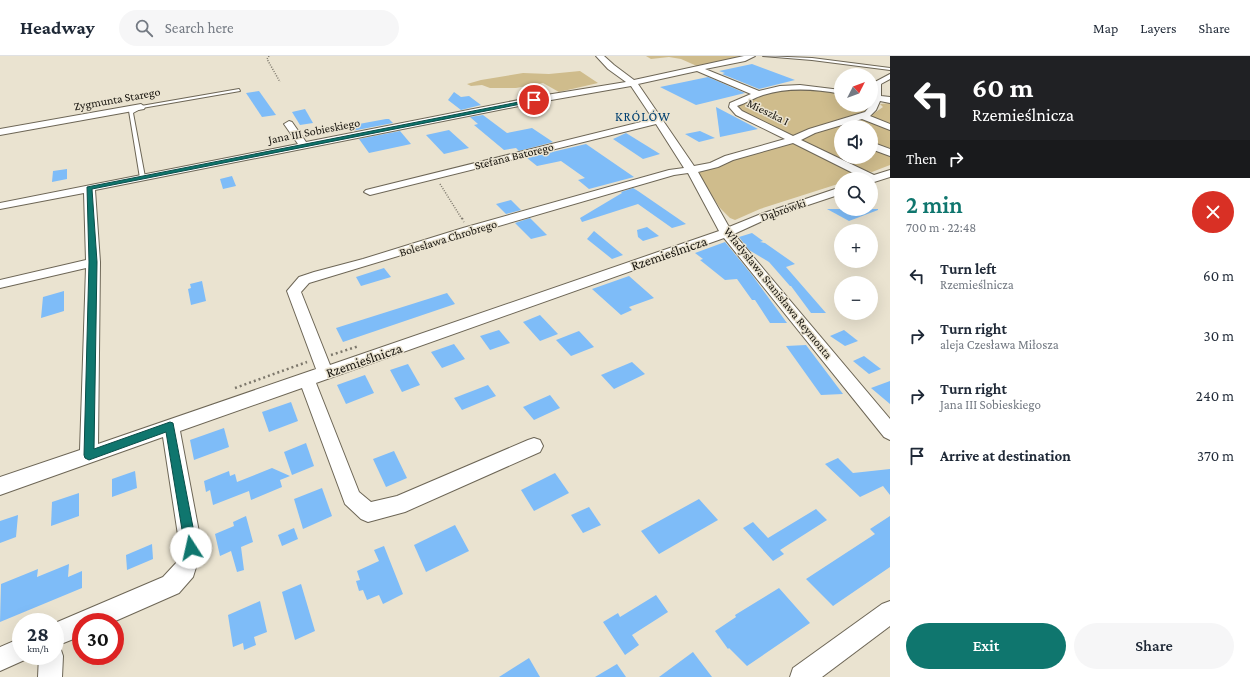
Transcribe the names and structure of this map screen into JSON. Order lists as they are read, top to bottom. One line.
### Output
{"streets":{"street":["Zygmunta Starego","Mieszka I","Jana III Sobieskiego","Stefana Batorego","Dąbrówki","Bolesława Chrobrego","Rzemieślnicza","Władysława Stanisława Reymonta"]},"crossings":[["Mieszka I","Bolesława Chrobrego"],["Jana III Sobieskiego","Władysława Stanisława Reymonta"],["Stefana Batorego","Władysława Stanisława Reymonta"],["Dąbrówki","Rzemieślnicza"],["Dąbrówki","Władysława Stanisława Reymonta"],["Bolesława Chrobrego","Rzemieślnicza"],["Bolesława Chrobrego","Władysława Stanisława Reymonta"],["Rzemieślnicza","Władysława Stanisława Reymonta"]],"districts":["KRÓLÓW"],"north":"top right","page":{"header":"Headway","search":"Search here","nav":["Map","Layers","Share"],"turn":["60 m","Rzemieślnicza"],"map_buttons":["+","−"],"then":"Then","heading":["2 min","700 m · 22:48"],"list":[{"name":"Turn left","note":"Rzemieślnicza","value":"60 m"},{"name":"Turn right","note":"aleja Czesława Miłosza","value":"30 m"},{"name":"Turn right","note":"Jana III Sobieskiego","value":"240 m"},{"name":"Arrive at destination","value":"370 m"}],"speed":"28 km/h","limit":"30","buttons":["Exit","Share"]}}
